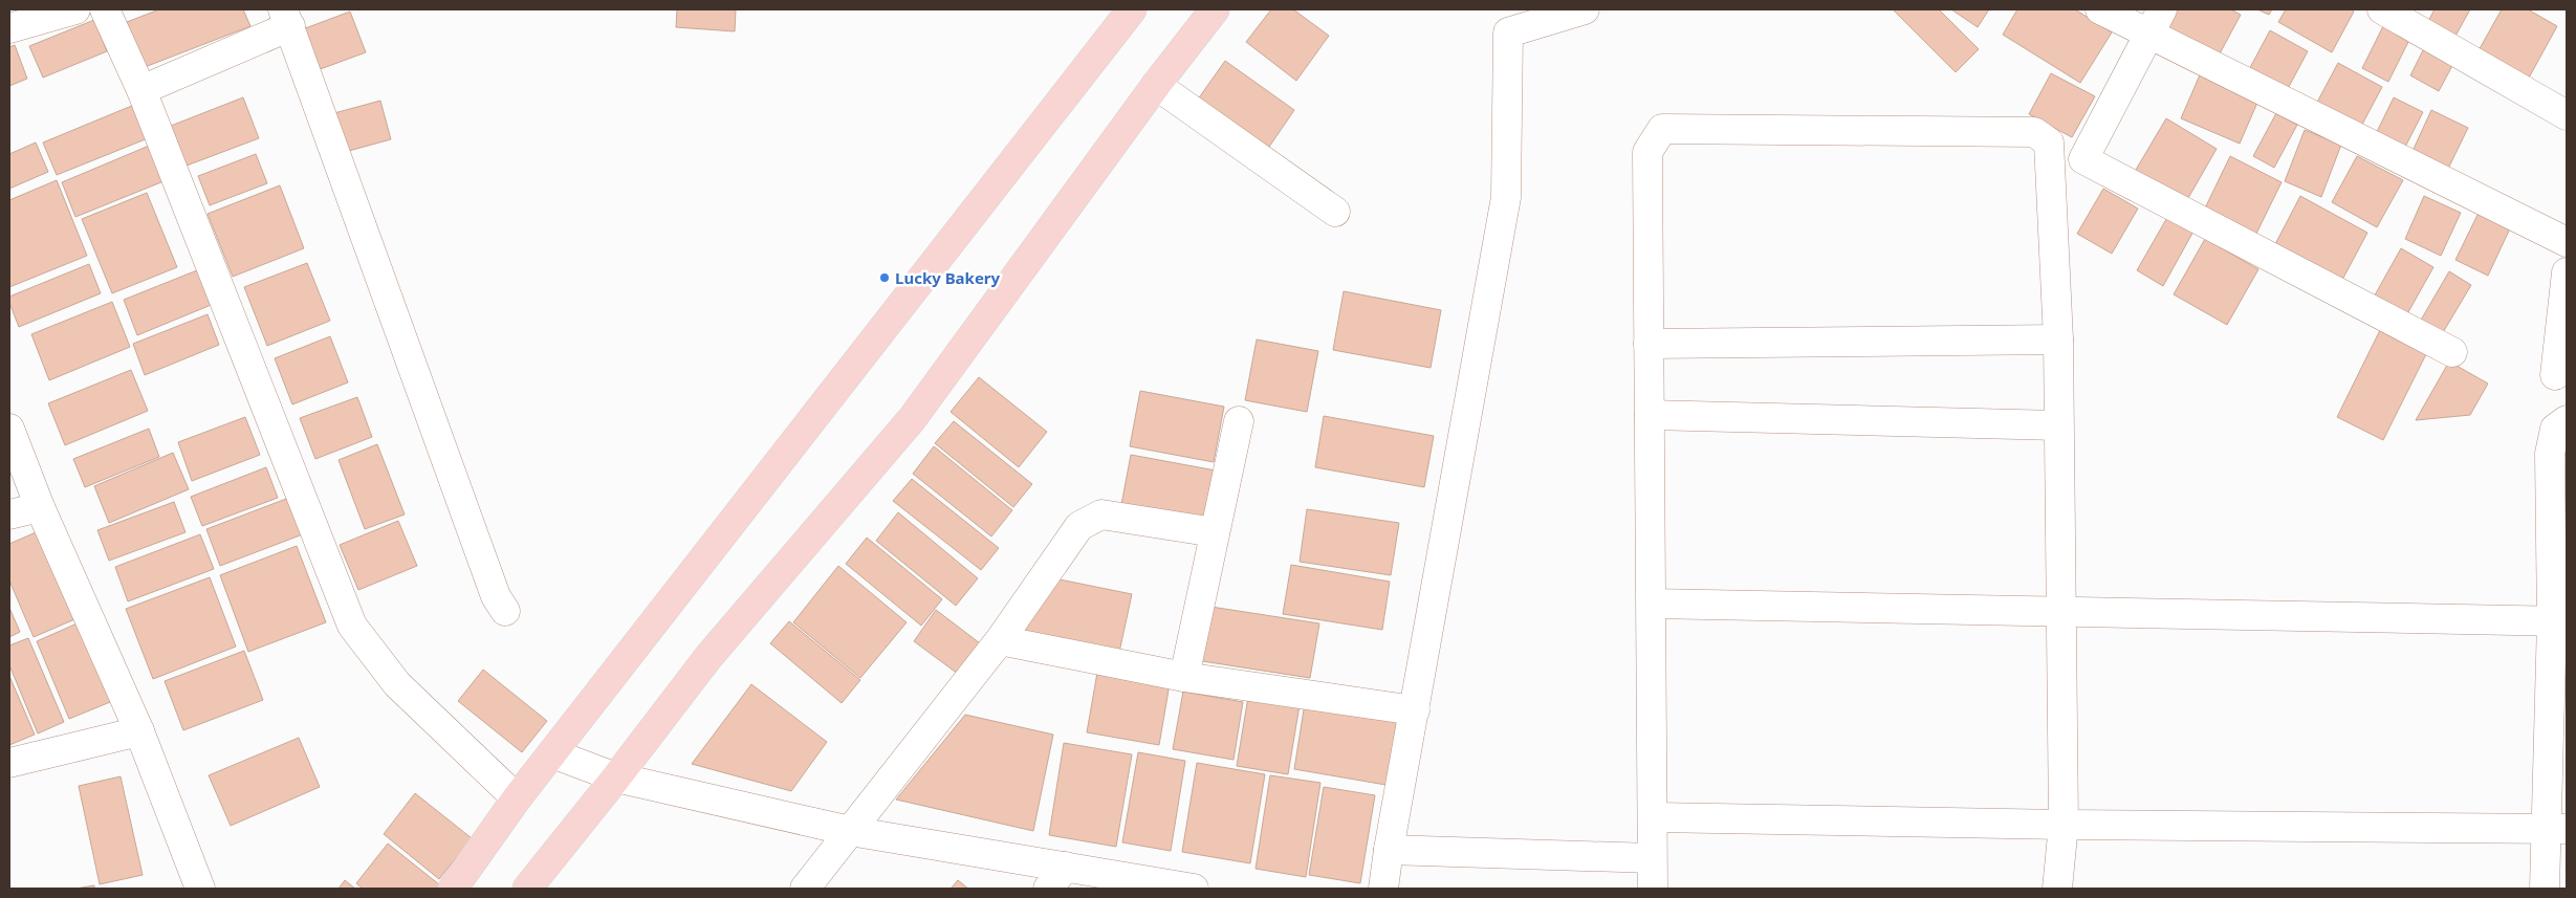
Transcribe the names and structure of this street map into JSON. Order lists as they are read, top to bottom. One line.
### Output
{"places":["Lucky Bakery"]}
